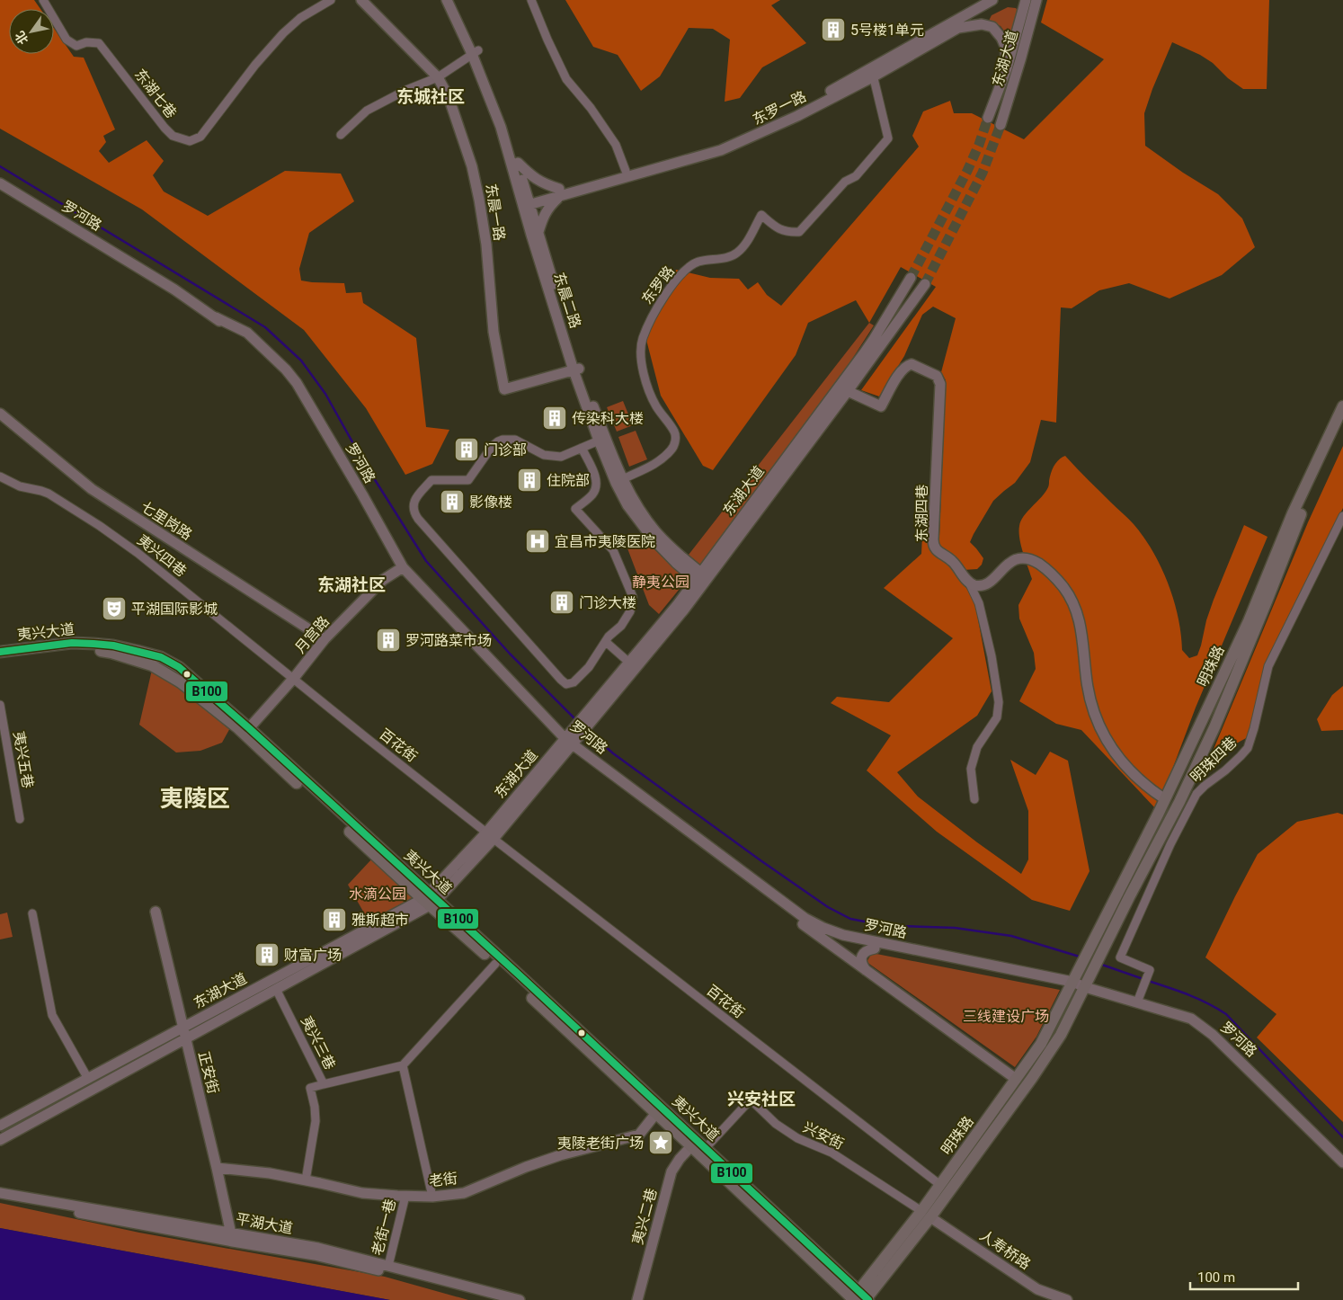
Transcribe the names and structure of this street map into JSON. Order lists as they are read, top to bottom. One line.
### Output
{"streets":{"main road":["东湖大道","东罗一路","东晨一路","罗河路","东晨二路","东湖四巷","七里岗路","夷兴大道","月宫路","明珠路","正安街","老街","夷兴二巷","平湖大道","人寿桥路"],"street":["东湖七巷","东罗路","夷兴四巷","百花街","夷兴五巷","明珠四巷","夷兴三巷","兴安街","老街一巷"]},"crossings":[["东湖大道","东罗一路"],["东湖大道","罗河路"],["东湖大道","东晨二路"],["东湖大道","东湖四巷"],["东湖大道","夷兴大道"],["东湖大道","百花街"],["东湖大道","夷兴三巷"],["东湖大道","正安街"],["东罗一路","东罗路"],["东罗一路","东晨二路"],["东晨一路","东晨二路"],["罗河路","月宫路"],["罗河路","明珠路"],["罗河路","明珠四巷"],["东罗路","东晨二路"],["七里岗路","月宫路"],["夷兴四巷","月宫路"],["夷兴四巷","百花街"],["夷兴大道","月宫路"],["夷兴大道","明珠路"],["夷兴大道","兴安街"],["夷兴大道","老街"],["夷兴大道","夷兴二巷"],["月宫路","百花街"],["明珠路","百花街"],["明珠路","兴安街"],["明珠路","人寿桥路"],["正安街","老街"],["正安街","平湖大道"],["兴安街","人寿桥路"],["老街","老街一巷"],["平湖大道","老街一巷"]],"districts":["东城社区","东湖社区","夷陵区","兴安社区"],"parks":["静夷公园","水滴公园","三线建设广场"],"places":{"building":["5号楼1单元","传染科大楼","门诊部","住院部","影像楼","门诊大楼","罗河路菜市场","雅斯超市","财富广场"],"hospital":["宜昌市夷陵医院"],"theatre":["平湖国际影城"],"place":["夷陵老街广场"]},"lines":["transit line B100"],"scale_bar":"100 m","north":"bottom left"}
